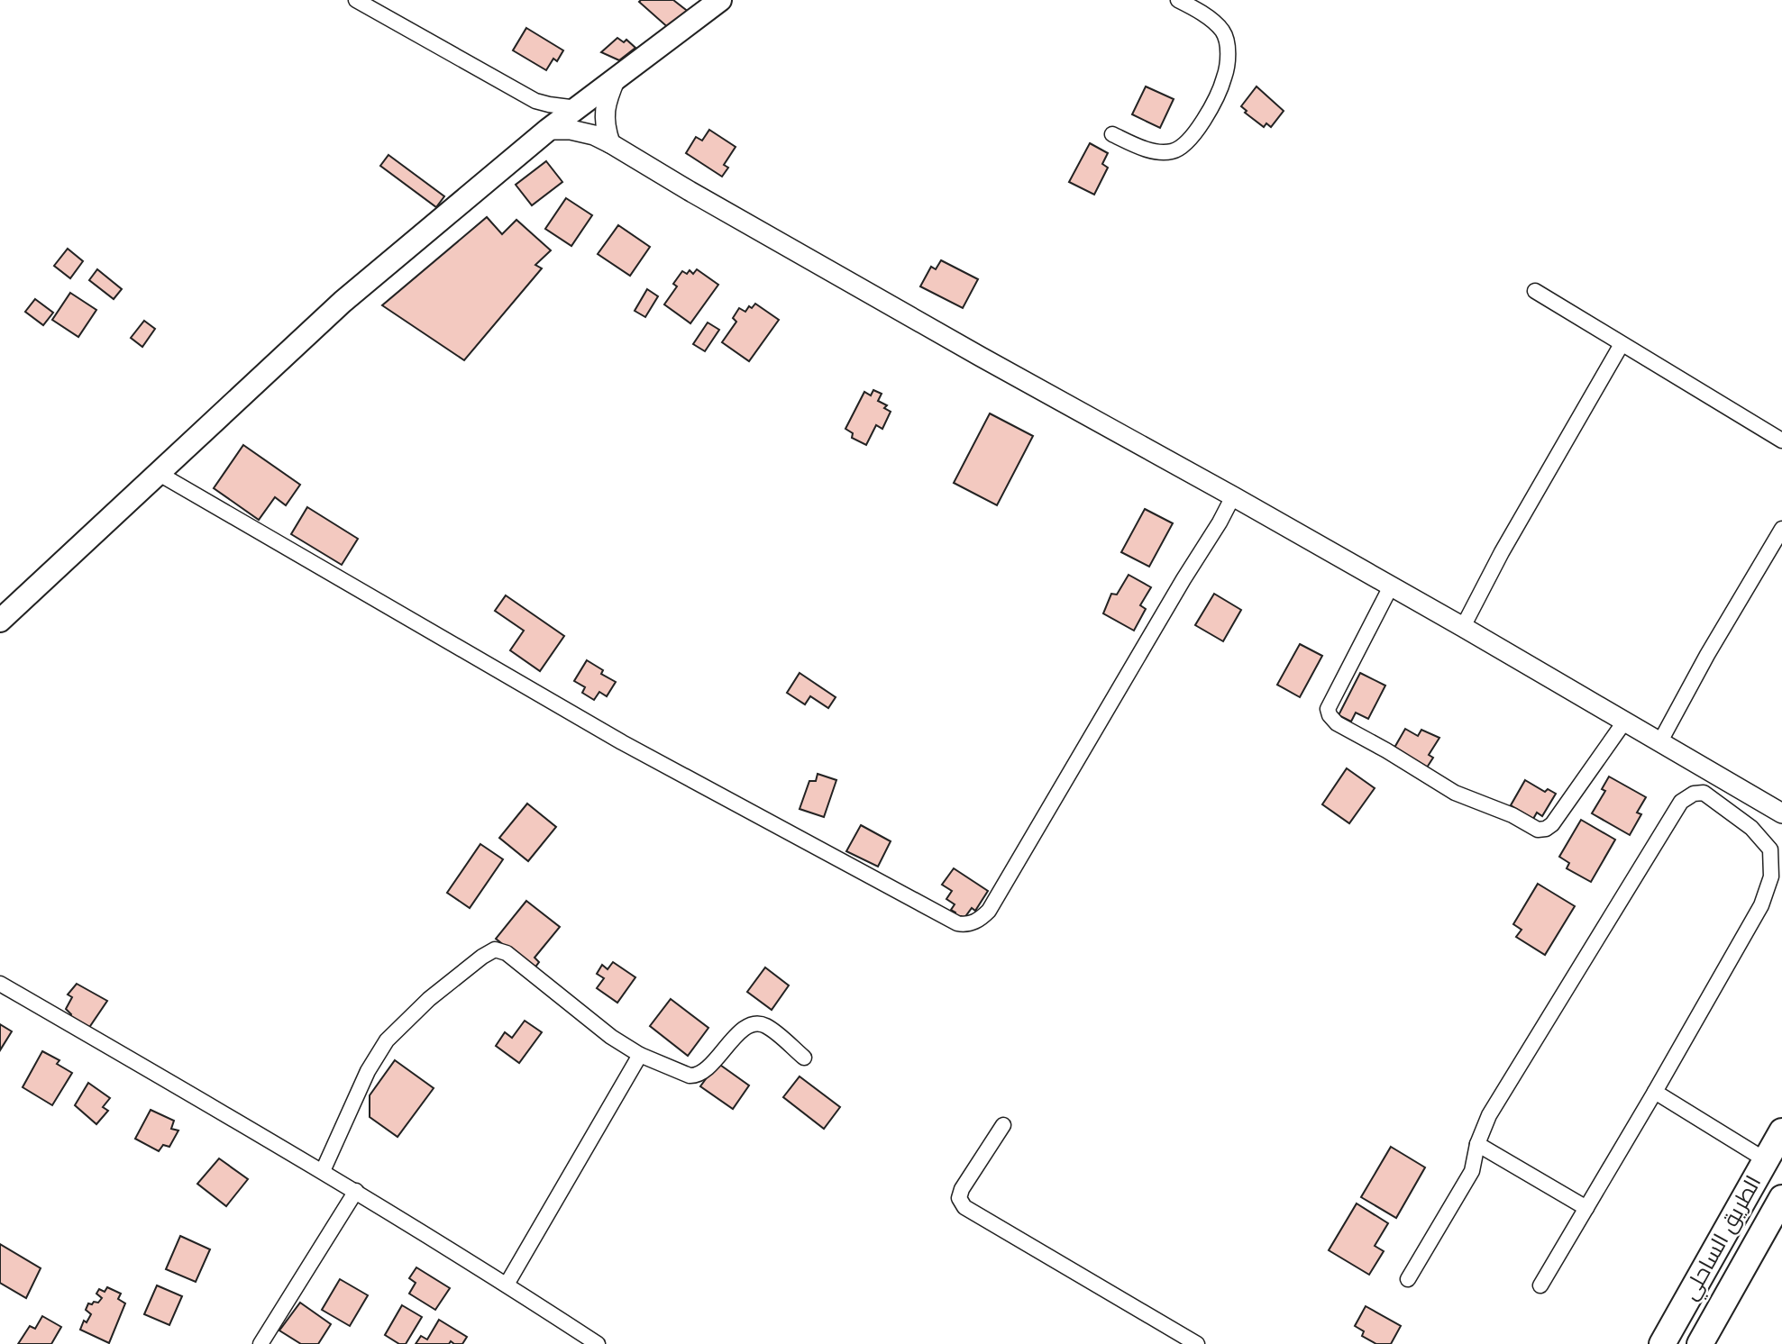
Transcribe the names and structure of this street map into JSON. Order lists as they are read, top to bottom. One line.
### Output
{"streets":{"highway":["الطريق الساحلي"]}}
